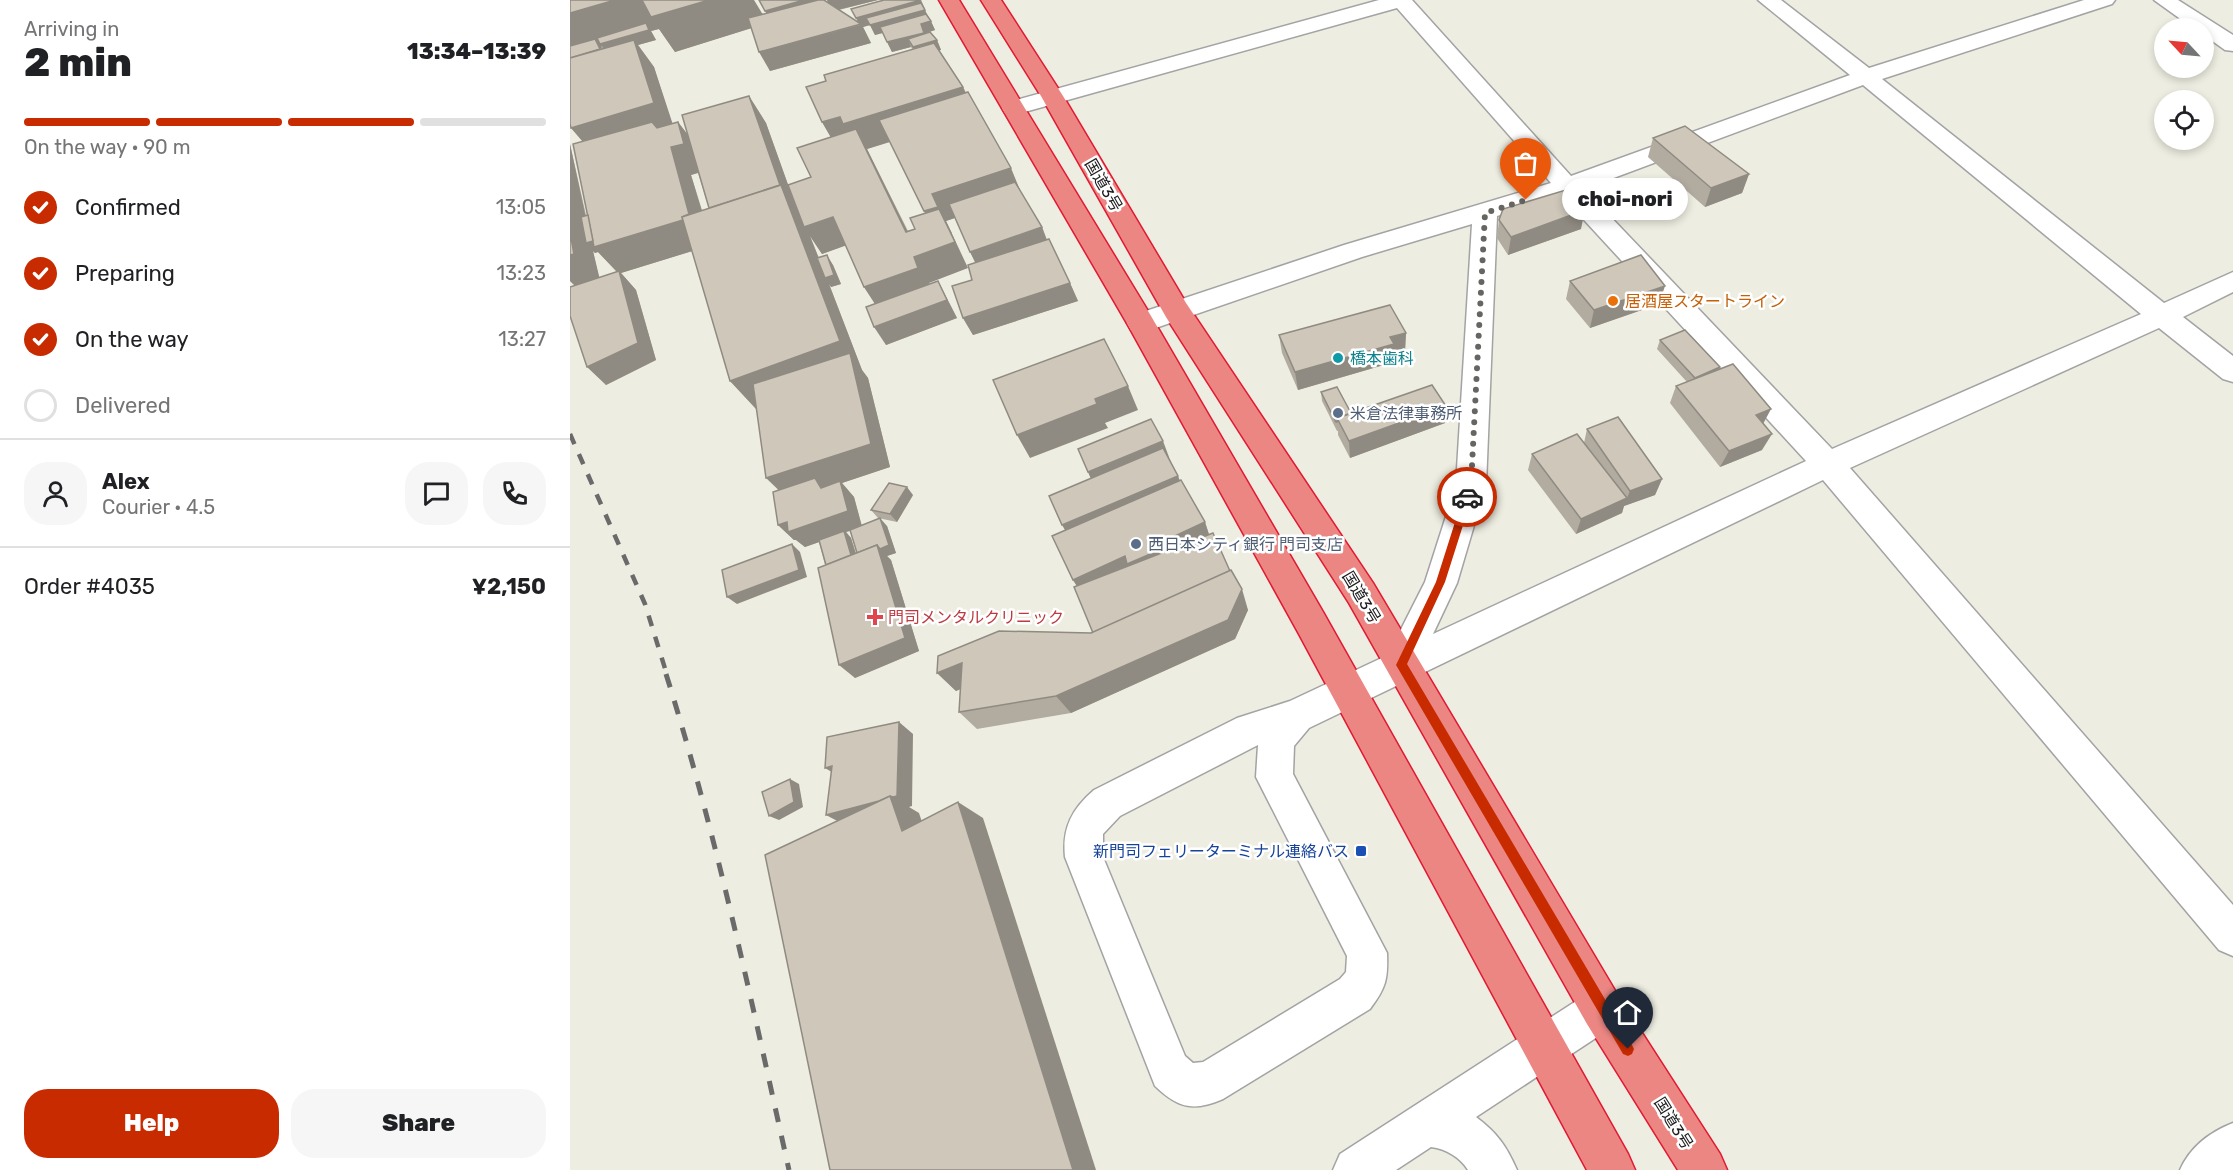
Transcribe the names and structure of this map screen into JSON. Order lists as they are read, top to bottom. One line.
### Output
{"streets":{"highway":["国道3号"]},"places":{"other":["choi-nori","居酒屋スタートライン","橋本歯科","米倉法律事務所","西日本シティ銀行 門司支店"],"health":["門司メンタルクリニック"],"transit":["新門司フェリーターミナル連絡バス"]},"north":"top left","page":{"heading":["2 min","Arriving in","13:34–13:39"],"panel":["Alex","Courier · 4.5","Order #4035","¥2,150"],"bar":"On the way · 90 m","list":[["Confirmed","13:05"],["Preparing","13:23"],["On the way","13:27"],"Delivered"],"bubble":"choi-nori","buttons":["Help","Share"]}}
